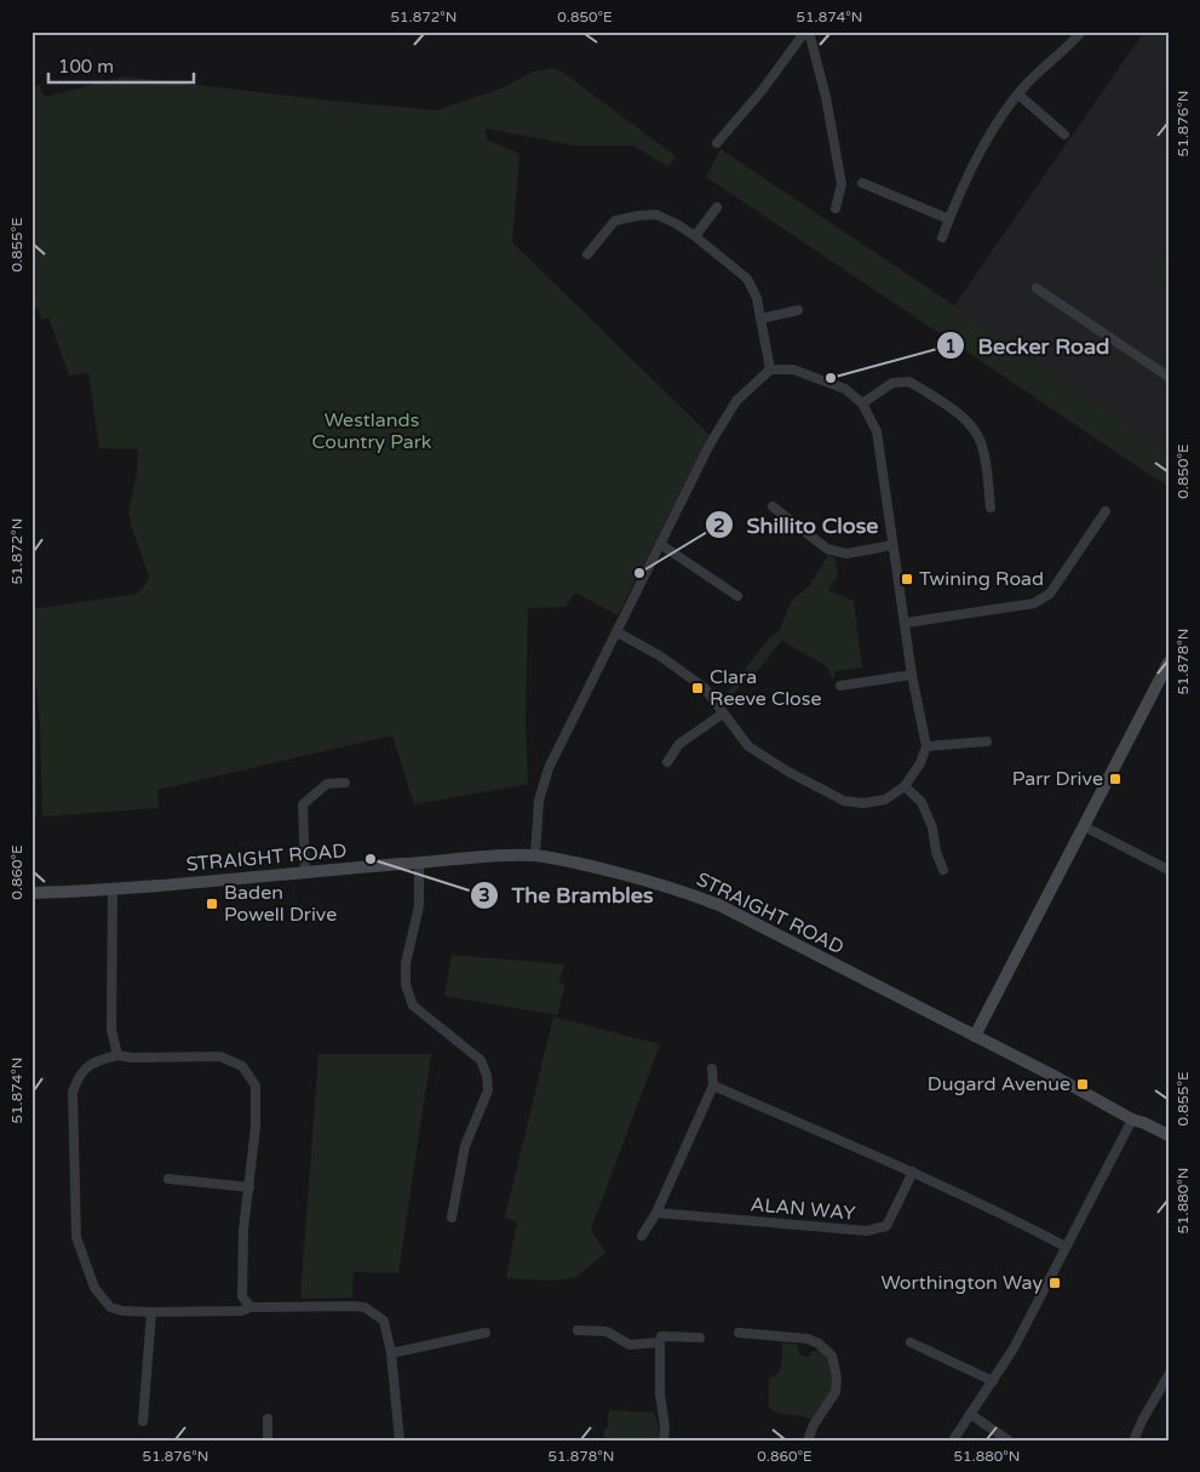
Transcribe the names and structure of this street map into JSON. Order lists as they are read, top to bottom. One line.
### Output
{"streets":{"street":["STRAIGHT ROAD","ALAN WAY"]},"parks":["Westlands Country Park"],"places":{"other":["Becker Road","Shillito Close","The Brambles"],"transit":["Twining Road","Clara Reeve Close","Parr Drive","Baden Powell Drive","Dugard Avenue","Worthington Way"]},"scale_bar":"100 m","coordinates":["51.872°N","0.850°E","51.874°N","51.876°N","0.855°E","51.878°N","0.860°E","51.880°N"]}
